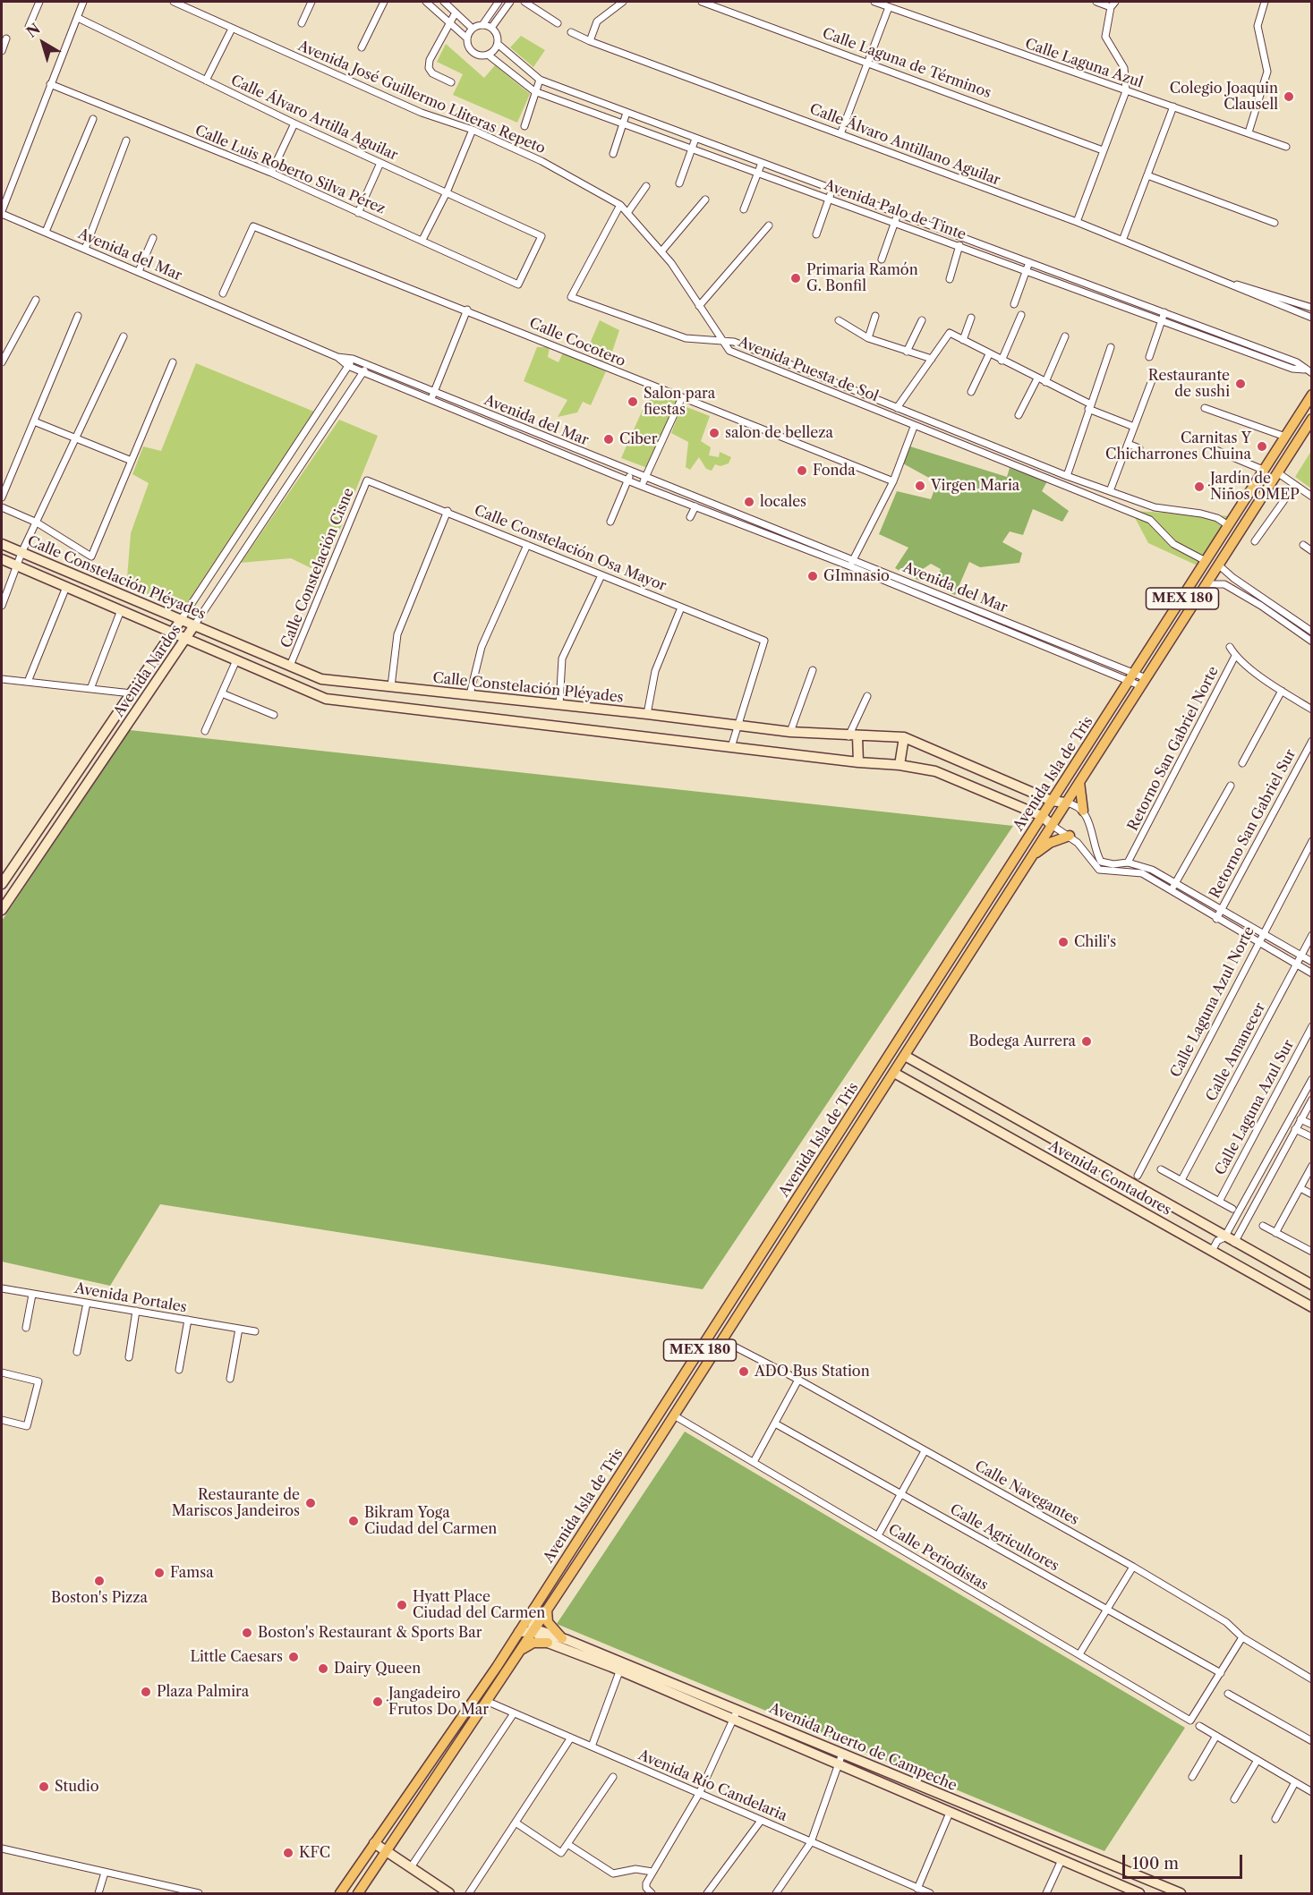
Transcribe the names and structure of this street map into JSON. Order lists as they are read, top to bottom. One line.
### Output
{"streets":{"main road":["Calle Constelación Pléyades","MEX 180","Avenida Nardos","Avenida Isla de Tris","Avenida Contadores","Avenida Puerto de Campeche"],"street":["Calle Laguna de Términos","Calle Laguna Azul","Avenida José Guillermo Lliteras Repeto","Calle Álvaro Artilla Aguilar","Calle Álvaro Antillano Aguilar","Calle Luis Roberto Silva Pérez","Avenida Palo de Tinte","Avenida del Mar","Calle Cocotero","Avenida Puesta de Sol","Calle Constelación Osa Mayor","Calle Constelación Cisne","Retorno San Gabriel Norte","Retorno San Gabriel Sur","Calle Laguna Azul Norte","Calle Amanecer","Calle Laguna Azul Sur","Avenida Portales","Calle Navegantes","Calle Agricultores","Calle Periodistas","Avenida Río Candelaria"]},"crossings":[["Avenida José Guillermo Lliteras Repeto","Avenida Puesta de Sol"],["Calle Álvaro Artilla Aguilar","Calle Luis Roberto Silva Pérez"],["Avenida del Mar","Avenida Nardos"],["Avenida del Mar","Avenida Isla de Tris"],["Avenida Puesta de Sol","Avenida Isla de Tris"],["Calle Constelación Osa Mayor","Calle Constelación Cisne"],["Calle Constelación Osa Mayor","Calle Constelación Pléyades"],["Calle Constelación Cisne","Calle Constelación Pléyades"],["Calle Constelación Pléyades","Avenida Nardos"],["Calle Constelación Pléyades","Avenida Isla de Tris"],["Avenida Isla de Tris","Avenida Contadores"],["Avenida Isla de Tris","Calle Navegantes"],["Avenida Isla de Tris","Calle Periodistas"],["Avenida Isla de Tris","Avenida Puerto de Campeche"],["Avenida Isla de Tris","Avenida Río Candelaria"],["Calle Agricultores","Calle Periodistas"]],"places":["Colegio Joaquin Clausell","Primaria Ramón G. Bonfil","Restaurante de sushi","Salon para fiestas","salon de belleza","Ciber","Carnitas Y Chicharrones Chuina","Fonda","Virgen Maria","Jardín de Niños OMEP","locales","GImnasio","Chili's","Bodega Aurrera","ADO Bus Station","Restaurante de Mariscos Jandeiros","Bikram Yoga Ciudad del Carmen","Famsa","Boston's Pizza","Hyatt Place Ciudad del Carmen","Boston's Restaurant & Sports Bar","Little Caesars","Dairy Queen","Plaza Palmira","Jangadeiro Frutos Do Mar","Studio","KFC"],"scale_bar":"100 m","north":"top left"}
